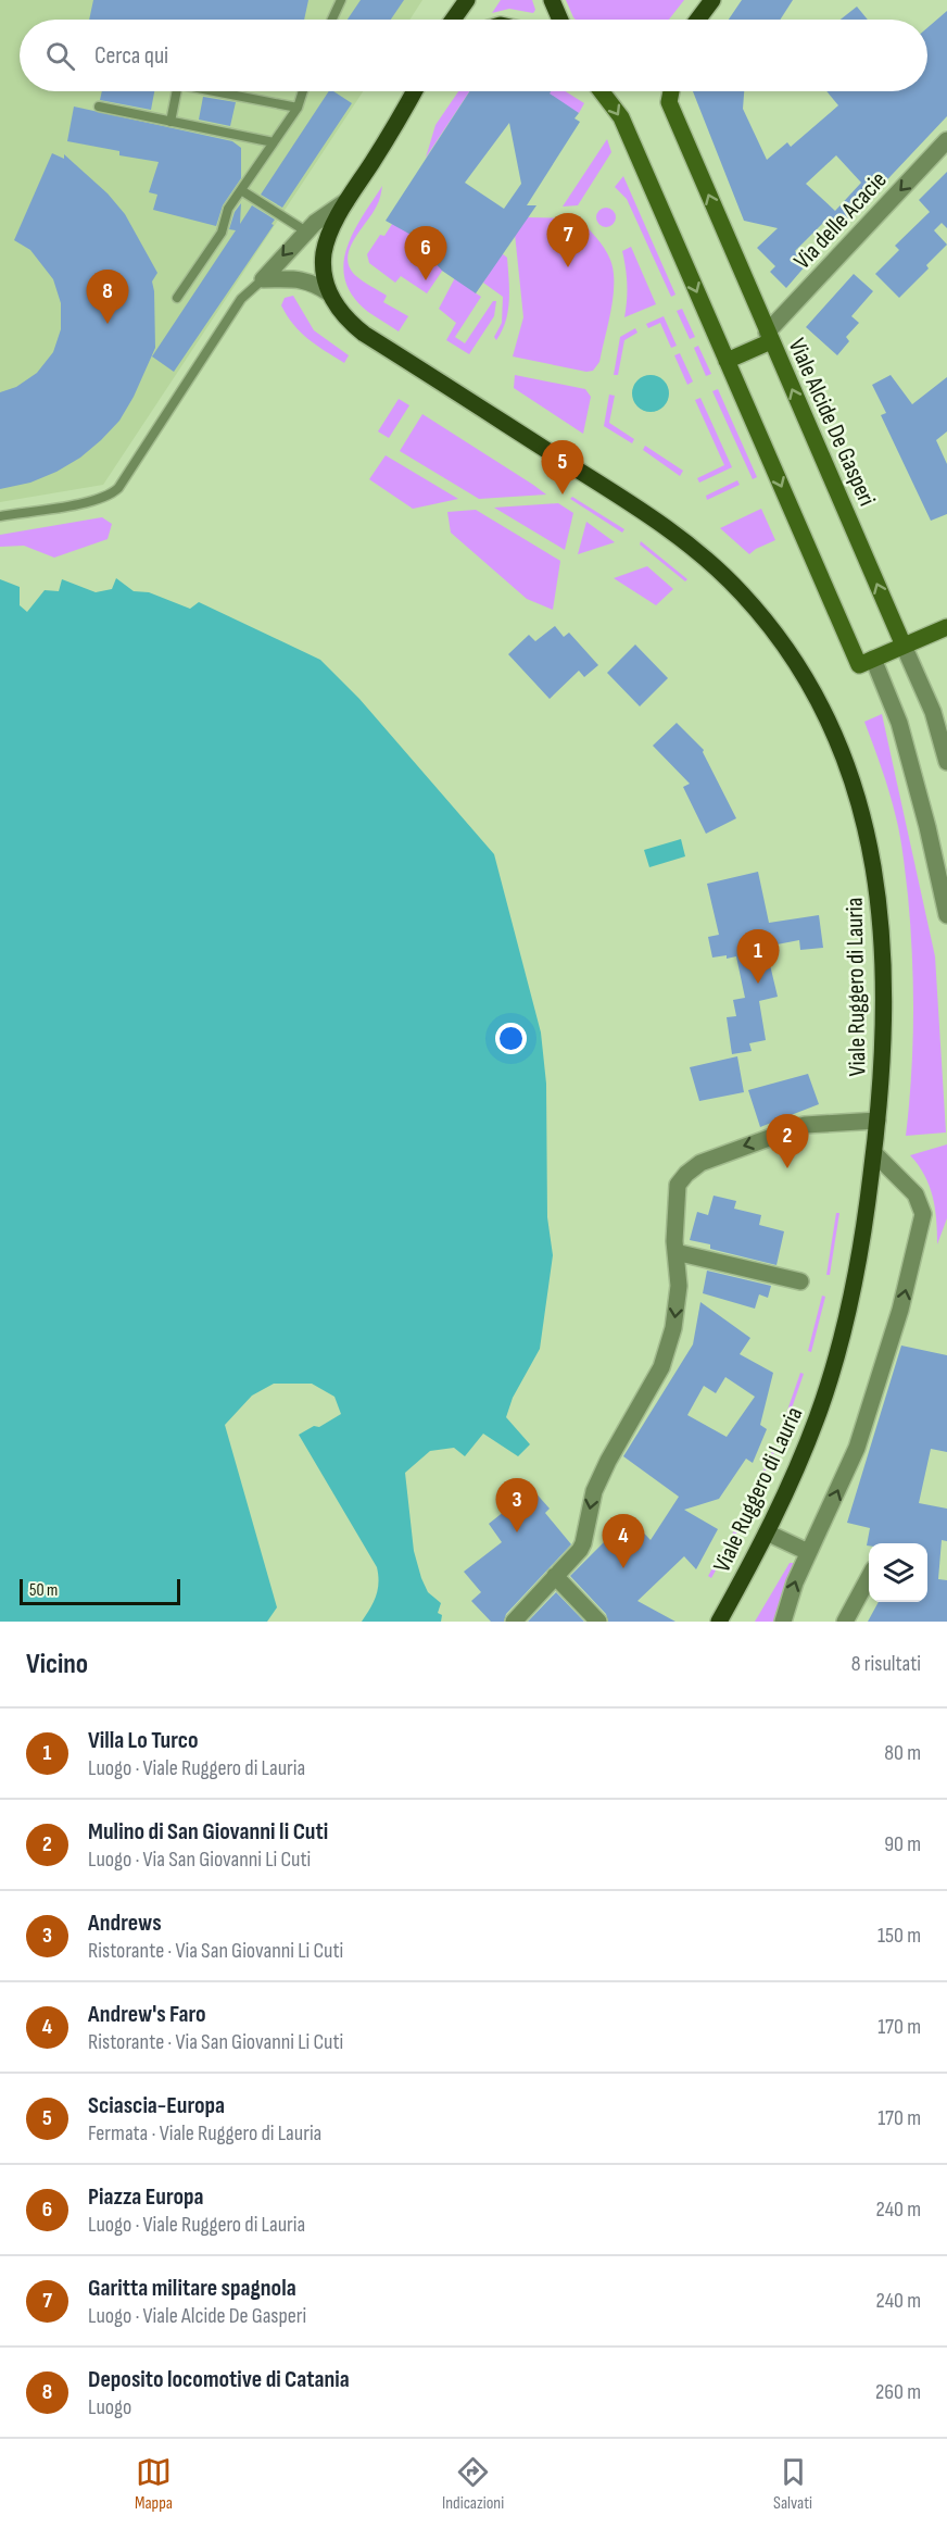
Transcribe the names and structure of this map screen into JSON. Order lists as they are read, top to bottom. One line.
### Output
{"streets":{"main road":["Viale Alcide De Gasperi","Viale Ruggero di Lauria"],"street":["Via delle Acacie"]},"crossings":[["Via delle Acacie","Viale Alcide De Gasperi"]],"one_way":["Via delle Acacie"],"scale_bar":"50 m","page":{"search":"Cerca qui","pins":["7","6","8","5","1","2","3","4"],"scale":"50 m","heading":["Vicino","8 risultati"],"list":[{"mark":"1","name":"Villa Lo Turco","note":"Luogo · Viale Ruggero di Lauria","value":"80 m"},{"mark":"2","name":"Mulino di San Giovanni li Cuti","note":"Luogo · Via San Giovanni Li Cuti","value":"90 m"},{"mark":"3","name":"Andrews","note":"Ristorante · Via San Giovanni Li Cuti","value":"150 m"},{"mark":"4","name":"Andrew's Faro","note":"Ristorante · Via San Giovanni Li Cuti","value":"170 m"},{"mark":"5","name":"Sciascia-Europa","note":"Fermata · Viale Ruggero di Lauria","value":"170 m"},{"mark":"6","name":"Piazza Europa","note":"Luogo · Viale Ruggero di Lauria","value":"240 m"},{"mark":"7","name":"Garitta militare spagnola","note":"Luogo · Viale Alcide De Gasperi","value":"240 m"},{"mark":"8","name":"Deposito locomotive di Catania","note":"Luogo","value":"260 m"}],"nav":["Mappa","Indicazioni","Salvati"]}}
